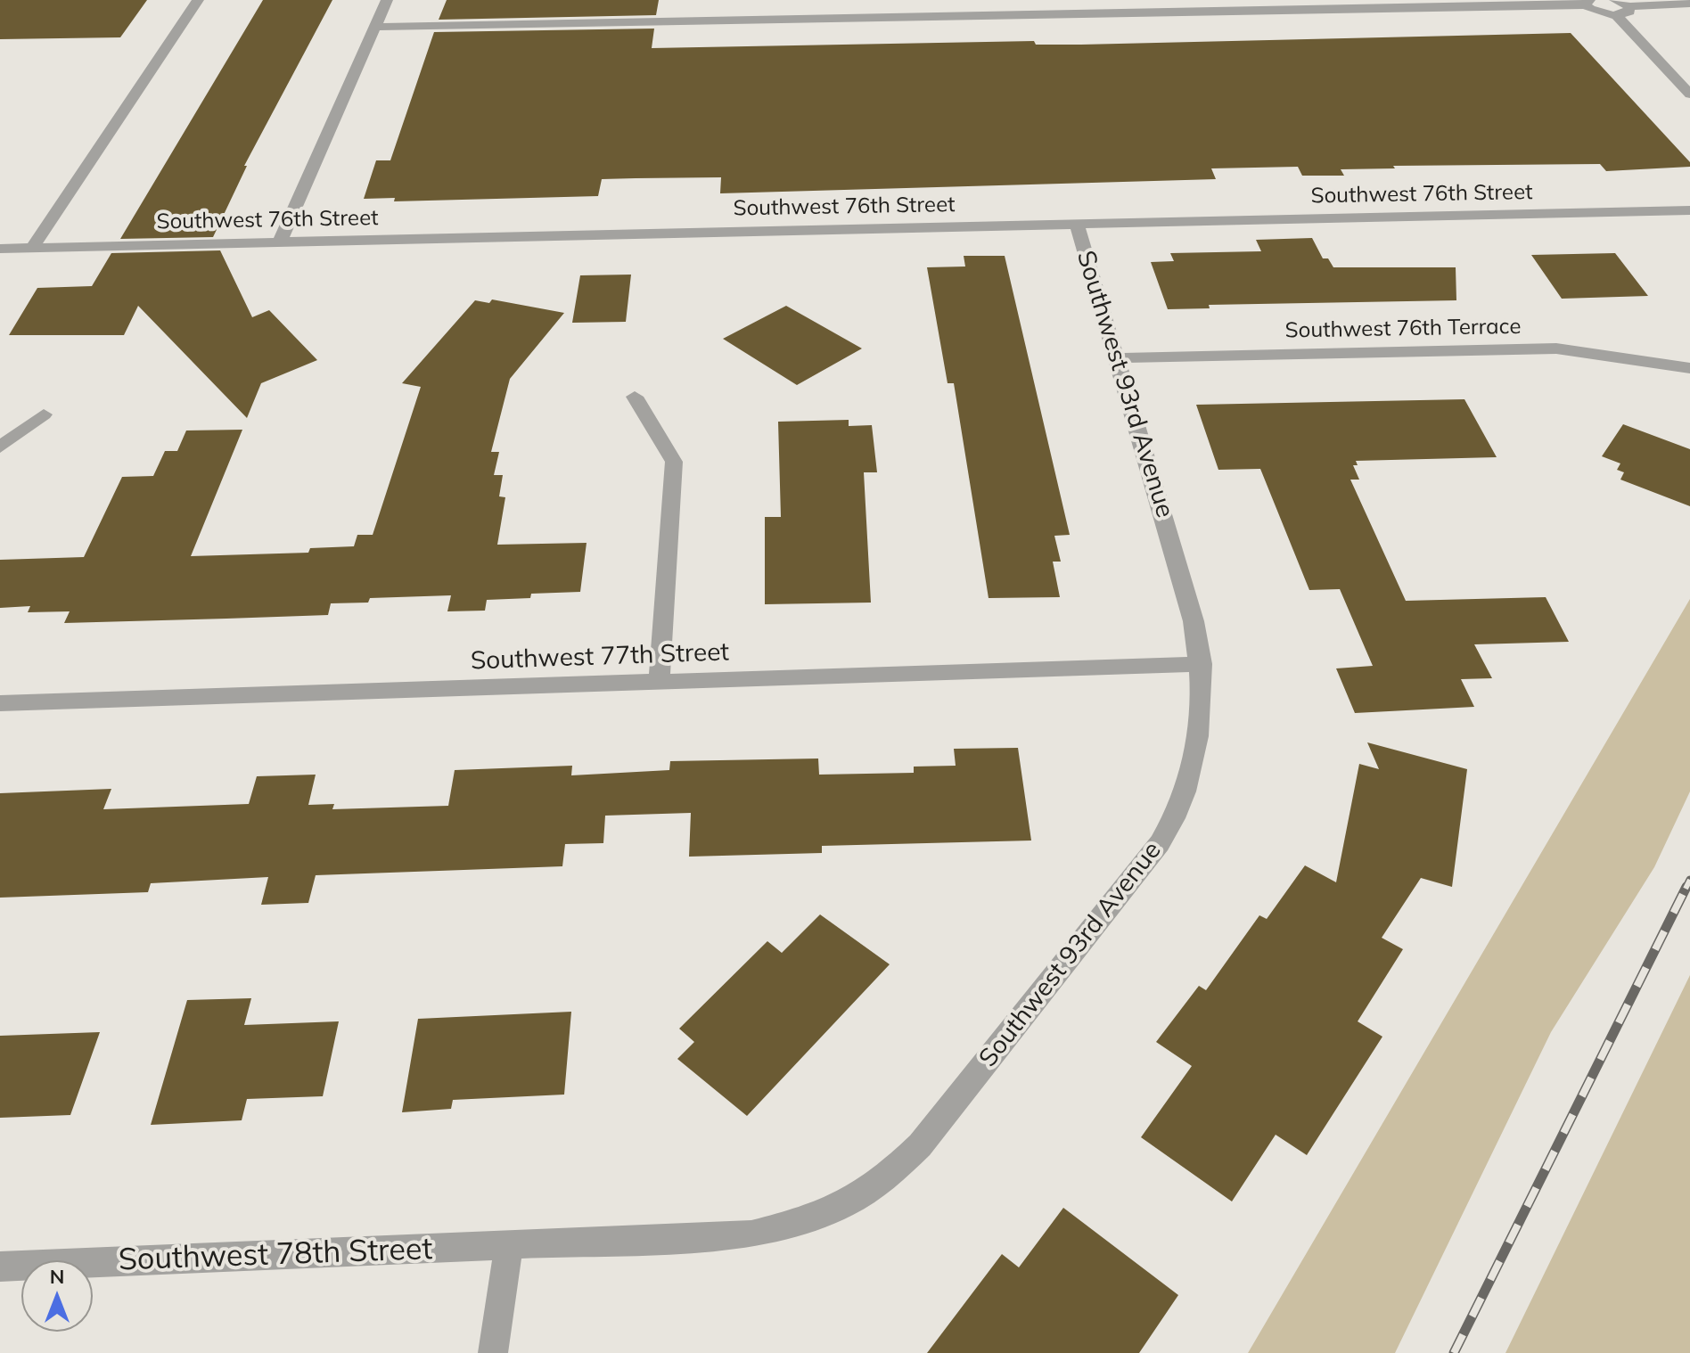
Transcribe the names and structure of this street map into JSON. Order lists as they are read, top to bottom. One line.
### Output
{"streets":{"street":["Southwest 76th Street","Southwest 76th Terrace","Southwest 93rd Avenue","Southwest 77th Street","Southwest 78th Street"]},"crossings":[["Southwest 76th Street","Southwest 93rd Avenue"],["Southwest 76th Terrace","Southwest 93rd Avenue"],["Southwest 93rd Avenue","Southwest 77th Street"],["Southwest 93rd Avenue","Southwest 78th Street"]],"north":"top"}
